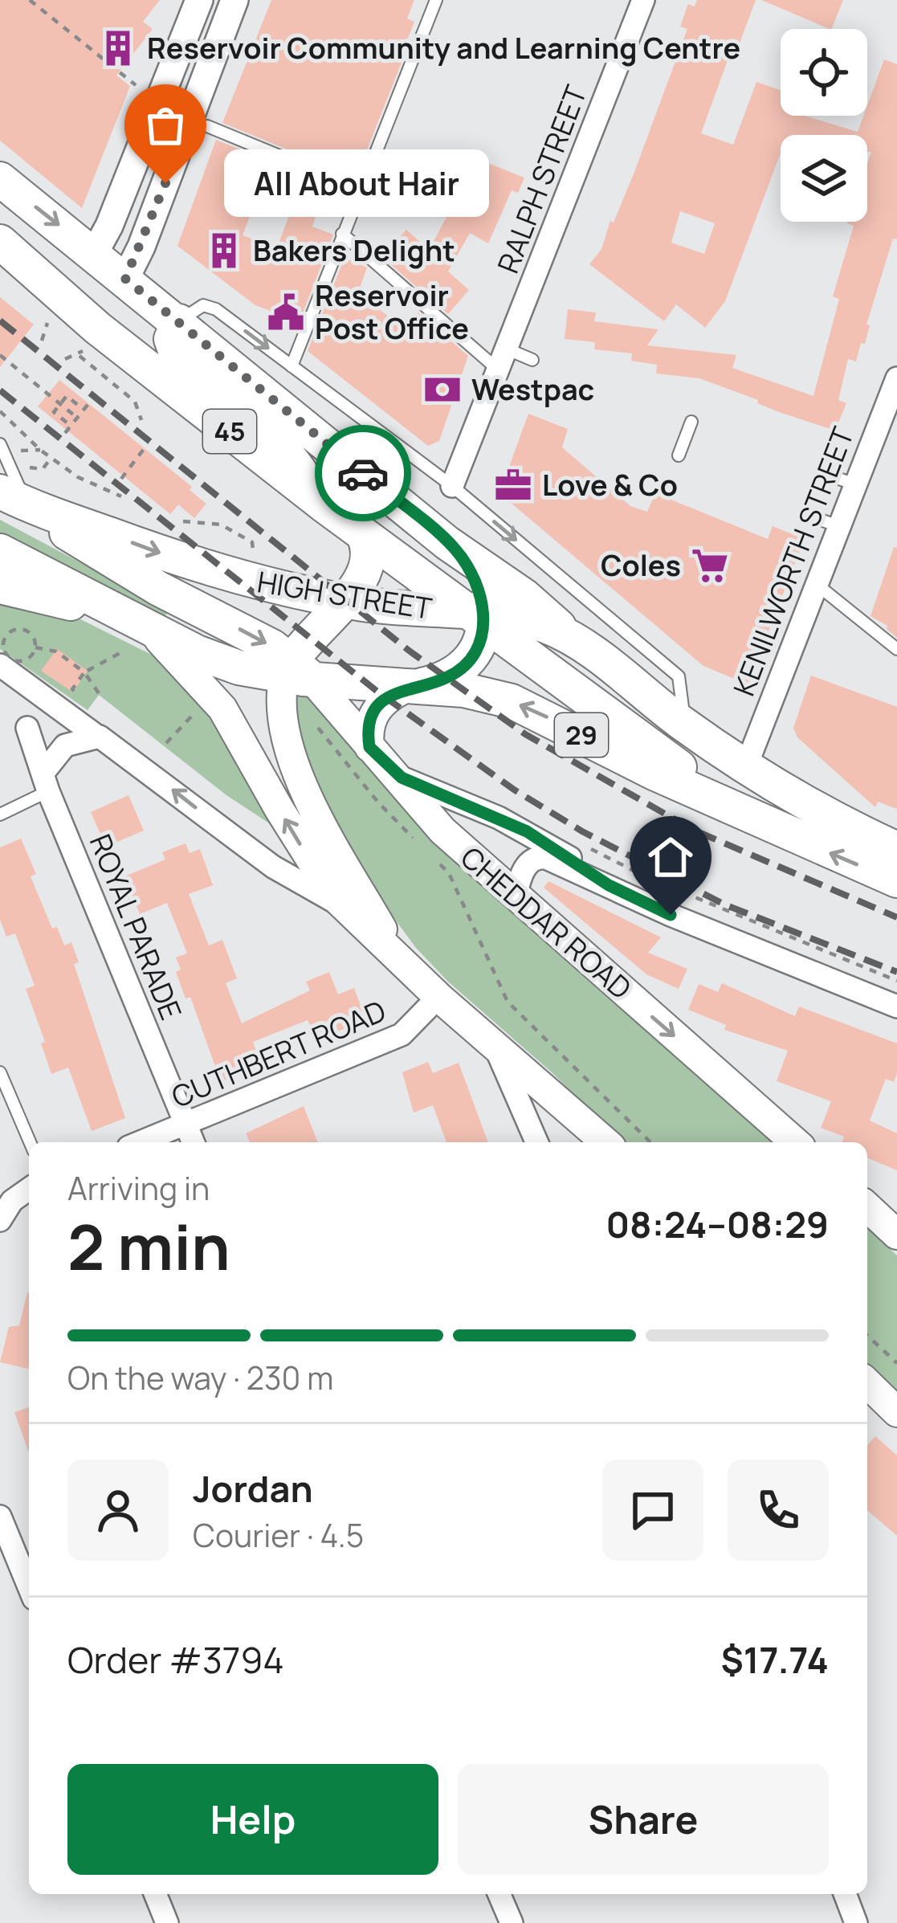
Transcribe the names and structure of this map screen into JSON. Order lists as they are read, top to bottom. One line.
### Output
{"streets":{"main road":["45","HIGH STREET","29","CHEDDAR ROAD"],"street":["RALPH STREET","KENILWORTH STREET","ROYAL PARADE","CUTHBERT ROAD"]},"crossings":[["45","HIGH STREET"],["KENILWORTH STREET","HIGH STREET"],["HIGH STREET","CHEDDAR ROAD"],["ROYAL PARADE","CUTHBERT ROAD"]],"places":{"building":["Reservoir Community and Learning Centre","Bakers Delight"],"other":["All About Hair"],"public building":["Reservoir Post Office"],"bank":["Westpac"],"office":["Love & Co"],"supermarket":["Coles"]},"page":{"bubble":"All About Hair","heading":["2 min","Arriving in","08:24–08:29"],"panel":["Jordan","Courier · 4.5","Order #3794","$17.74"],"bar":"On the way · 230 m","buttons":["Help","Share"]}}
